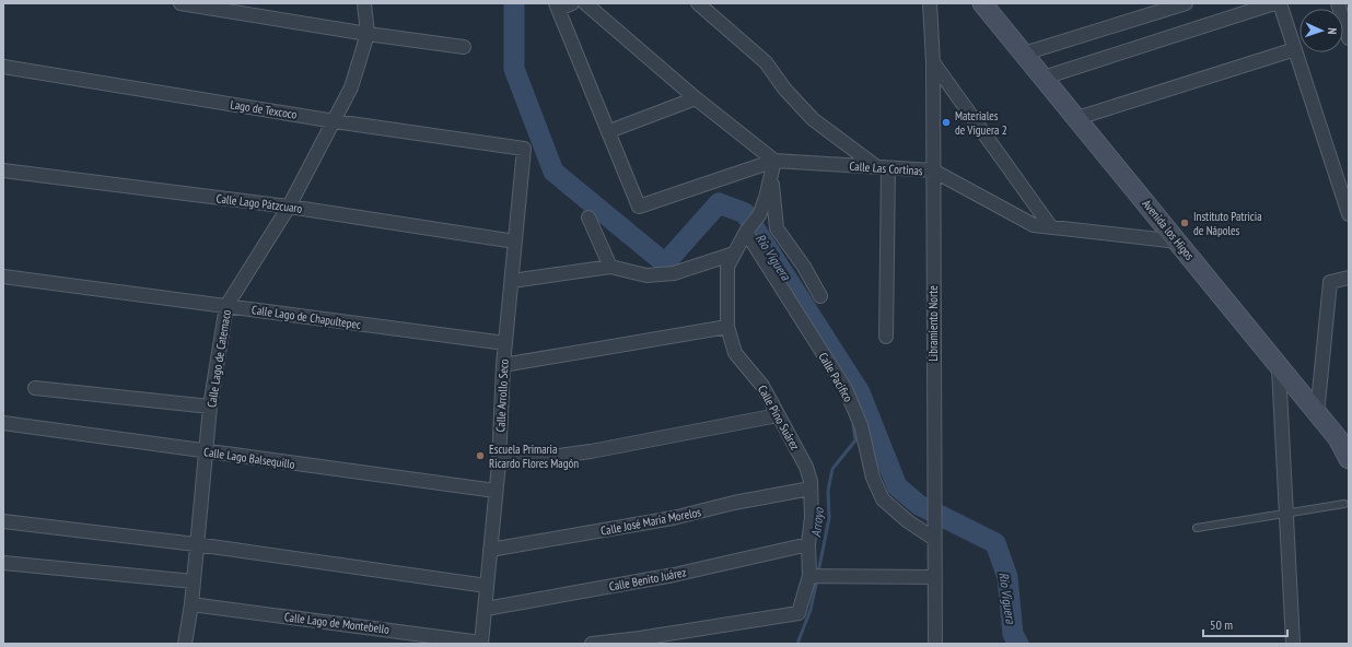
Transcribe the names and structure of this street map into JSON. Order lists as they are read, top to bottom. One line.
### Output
{"streets":{"street":["Lago de Texcoco","Calle Las Cortinas","Calle Lago Pátzcuaro","Avenida los Higos","Calle Lago de Chapultepec","Libramiento Norte","Calle Lago de Catemaco","Calle Pacífico","Calle Arrollo Seco","Calle Pino Suárez","Calle Lago Balsequillo","Calle José María Morelos","Calle Benito Juárez","Calle Lago de Montebello"]},"crossings":[["Lago de Texcoco","Calle Lago de Catemaco"],["Lago de Texcoco","Calle Arrollo Seco"],["Calle Las Cortinas","Avenida los Higos"],["Calle Las Cortinas","Libramiento Norte"],["Calle Las Cortinas","Calle Pino Suárez"],["Calle Lago Pátzcuaro","Calle Lago de Catemaco"],["Calle Lago Pátzcuaro","Calle Arrollo Seco"],["Calle Lago de Chapultepec","Calle Lago de Catemaco"],["Calle Lago de Chapultepec","Calle Arrollo Seco"],["Libramiento Norte","Calle Pacífico"],["Calle Lago de Catemaco","Calle Lago Balsequillo"],["Calle Lago de Catemaco","Calle Lago de Montebello"],["Calle Pacífico","Calle Pino Suárez"],["Calle Arrollo Seco","Calle Lago Balsequillo"],["Calle Arrollo Seco","Calle José María Morelos"],["Calle Arrollo Seco","Calle Benito Juárez"],["Calle Arrollo Seco","Calle Lago de Montebello"],["Calle Pino Suárez","Calle José María Morelos"],["Calle Pino Suárez","Calle Benito Juárez"]],"water":["Río Viguera","Arroyo"],"places":["Materiales de Viguera 2","Instituto Patricia de Nápoles","Escuela Primaria Ricardo Flores Magón"],"scale_bar":"50 m","north":"right"}
